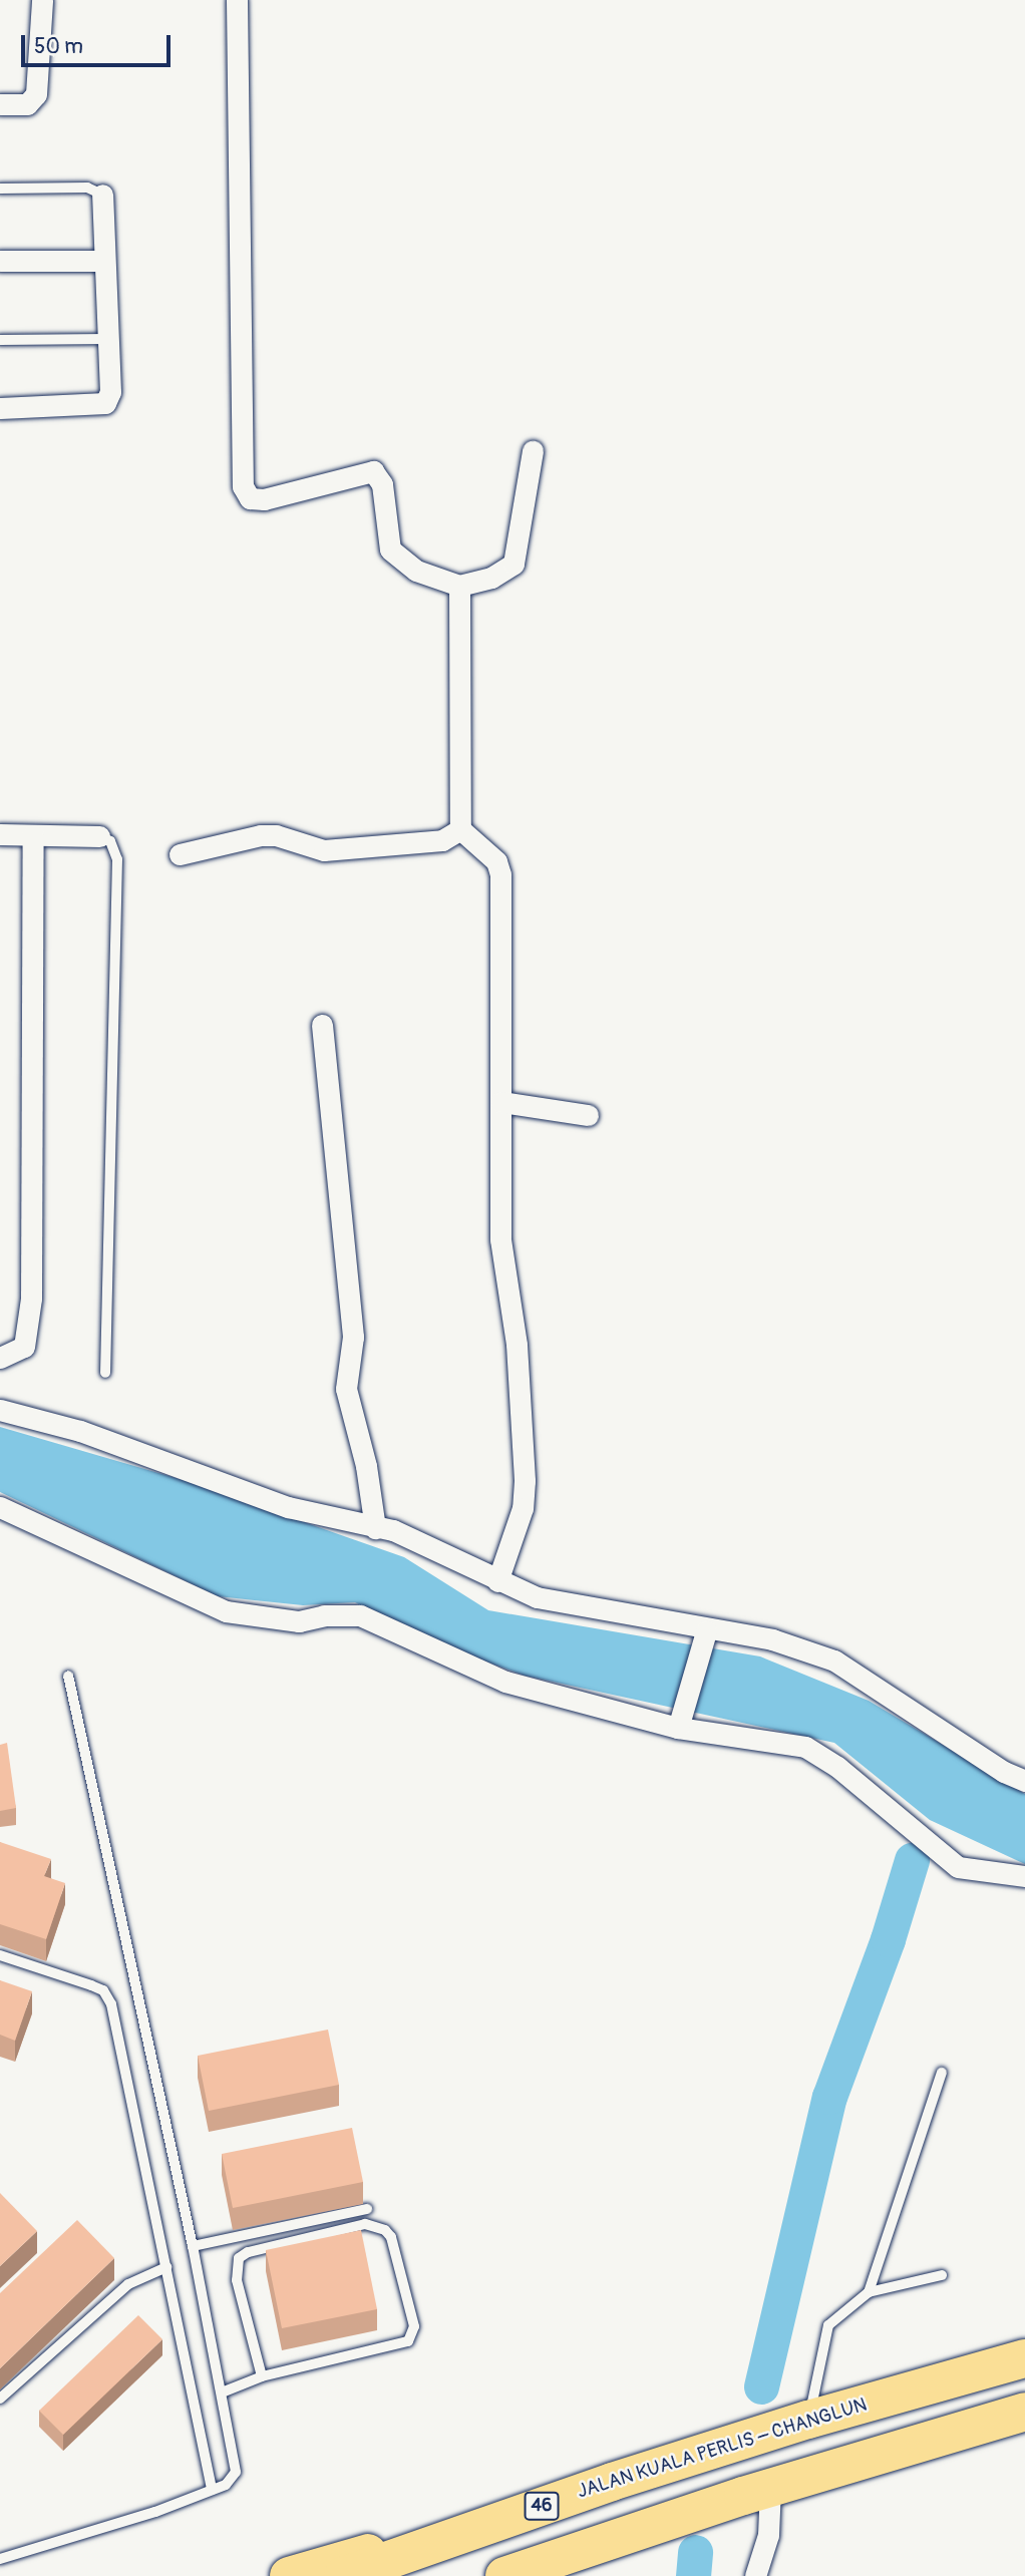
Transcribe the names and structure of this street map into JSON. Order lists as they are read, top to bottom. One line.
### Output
{"streets":{"highway":["JALAN KUALA PERLIS – CHANGLUN","46"]},"scale_bar":"50 m"}
